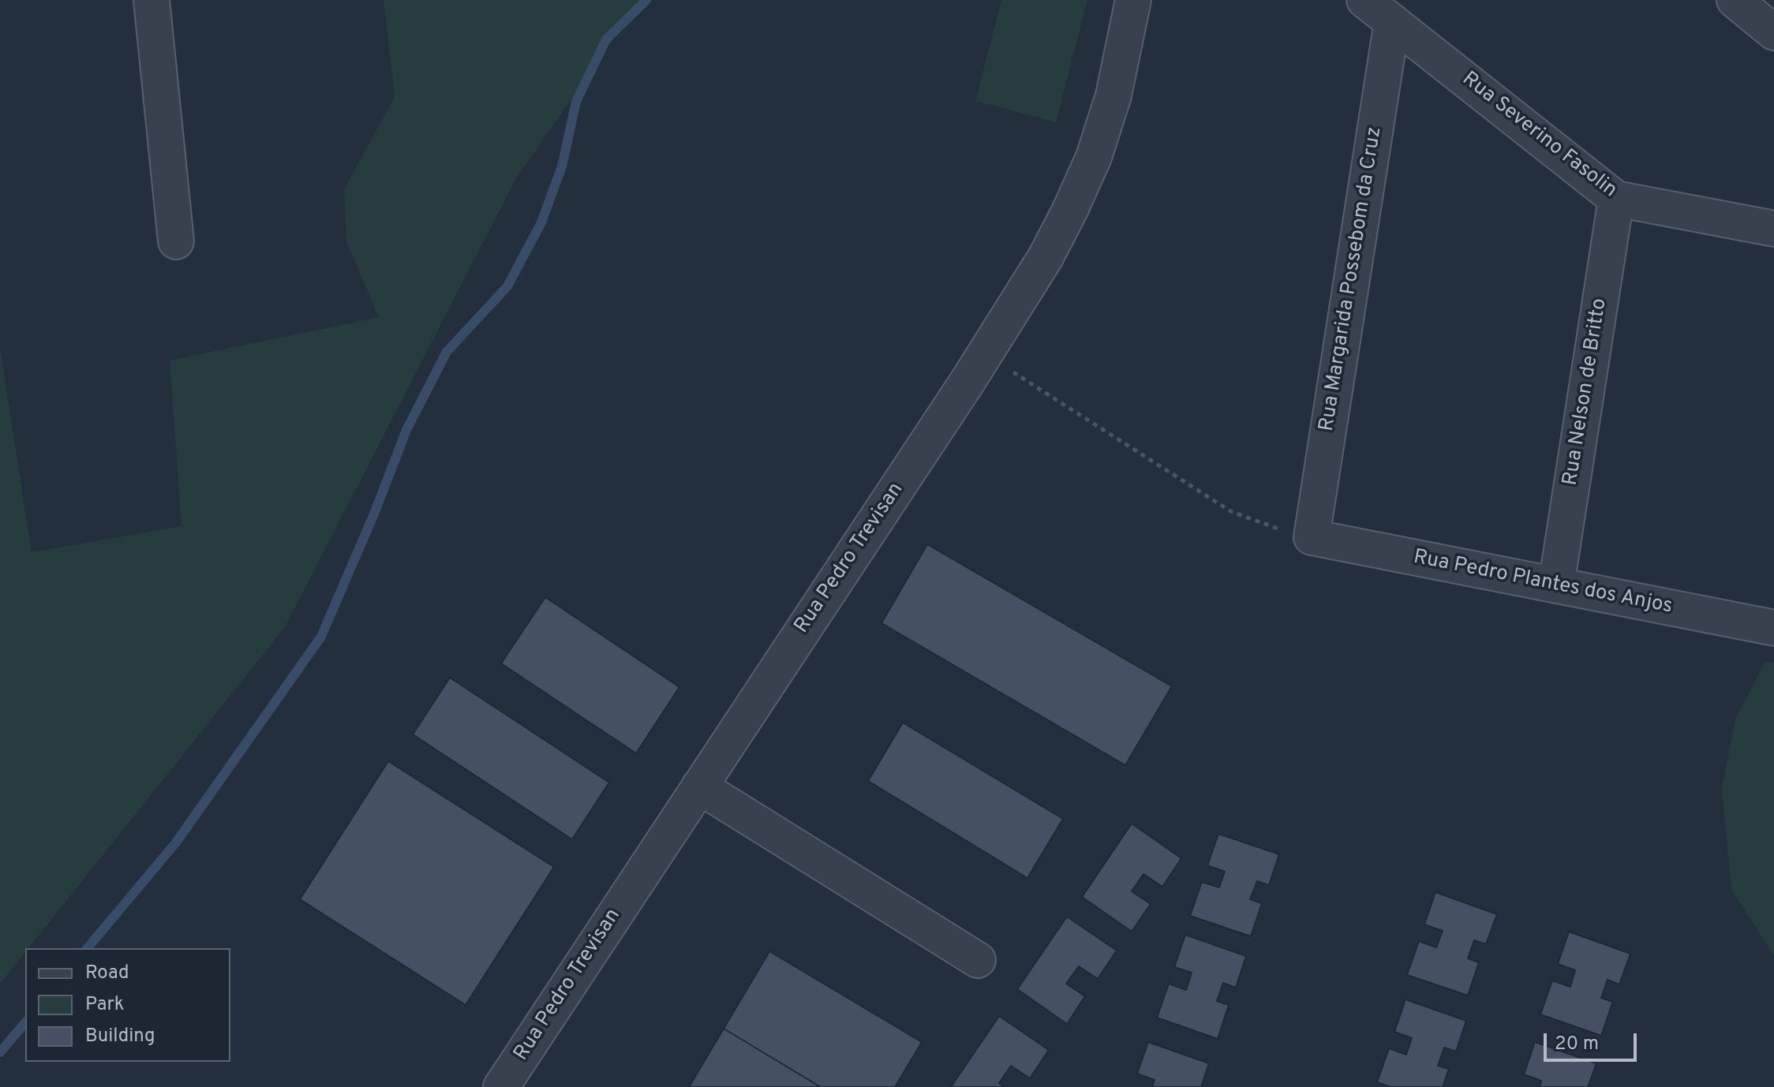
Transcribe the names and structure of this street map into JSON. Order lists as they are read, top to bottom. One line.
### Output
{"streets":{"street":["Rua Severino Fasolin","Rua Margarida Possebom da Cruz","Rua Nelson de Britto","Rua Pedro Trevisan","Rua Pedro Plantes dos Anjos"]},"crossings":[["Rua Severino Fasolin","Rua Margarida Possebom da Cruz"],["Rua Severino Fasolin","Rua Nelson de Britto"],["Rua Margarida Possebom da Cruz","Rua Pedro Plantes dos Anjos"],["Rua Nelson de Britto","Rua Pedro Plantes dos Anjos"]],"legend":["Road","Park","Building"],"scale_bar":"20 m"}
